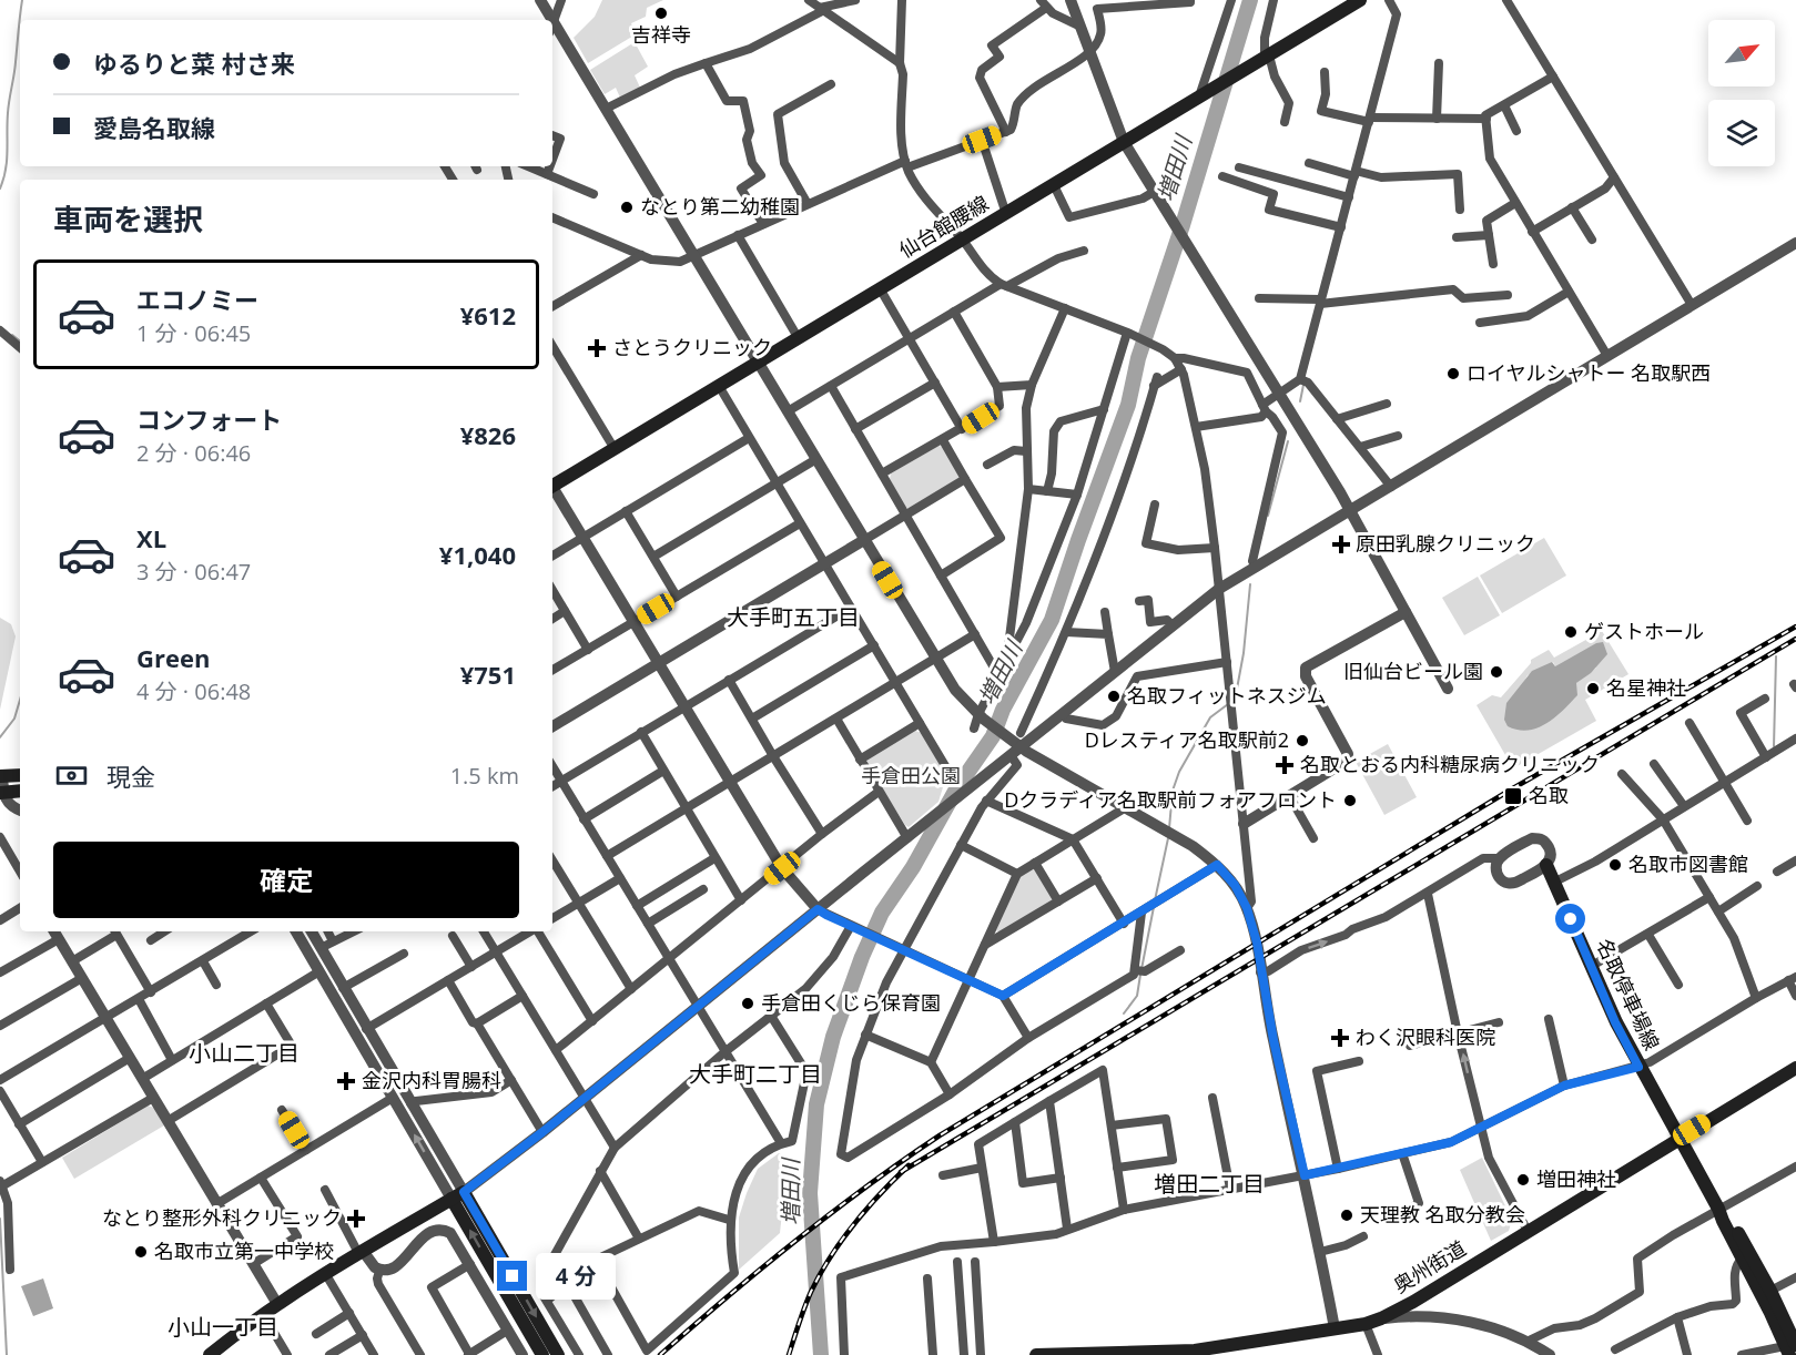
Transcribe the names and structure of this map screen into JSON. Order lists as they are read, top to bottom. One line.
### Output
{"streets":{"main road":["仙台館腰線","名取停車場線","奥州街道"]},"crossings":[["名取停車場線","奥州街道"]],"districts":["大手町五丁目","小山二丁目","大手町二丁目","増田二丁目","小山一丁目"],"water":["増田川"],"parks":["手倉田公園"],"places":{"other":["吉祥寺","なとり第二幼稚園","ロイヤルシャトー 名取駅西","ゲストホール","旧仙台ビール園","名星神社","名取フィットネスジム","Dレスティア名取駅前2","Dクラディア名取駅前フォアフロント","名取市図書館","手倉田くじら保育園","増田神社","天理教 名取分教会","名取市立第一中学校"],"health":["さとうクリニック","原田乳腺クリニック","名取とおる内科糖尿病クリニック","わく沢眼科医院","金沢内科胃腸科","なとり整形外科クリニック"],"transit":["名取"]},"north":"top right","page":{"banner":["ゆるりと菜 村さ来","愛島名取線"],"heading":"車両を選択","list":[{"name":"エコノミー","note":"1 分 · 06:45","value":"¥612"},{"name":"コンフォート","note":"2 分 · 06:46","value":"¥826"},{"name":"XL","note":"3 分 · 06:47","value":"¥1,040"},{"name":"Green","note":"4 分 · 06:48","value":"¥751"}],"pay":["現金","1.5 km"],"buttons":"確定","bubble":"4 分"}}
